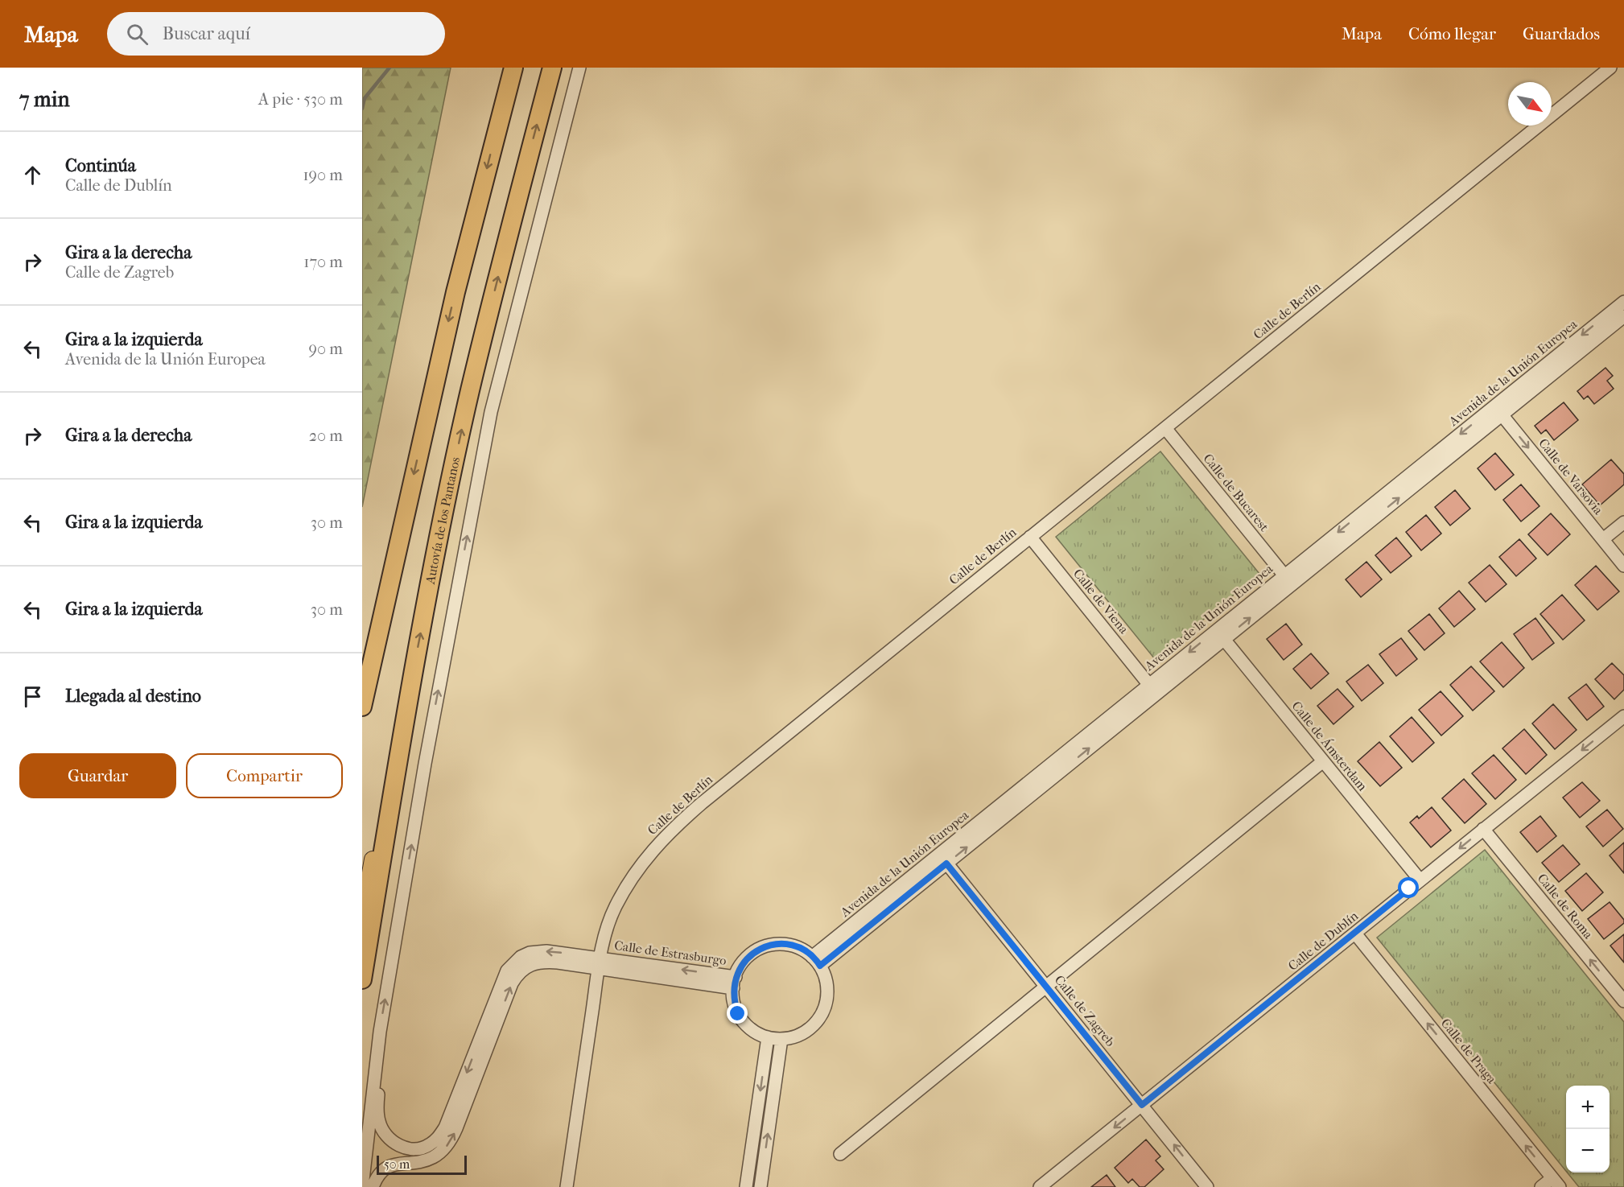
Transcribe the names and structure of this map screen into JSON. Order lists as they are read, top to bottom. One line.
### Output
{"streets":{"highway":["Autovía de los Pantanos"],"street":["Calle de Berlín","Avenida de la Unión Europea","Calle de Varsovia","Calle de Bucarest","Calle de Viena","Calle de Ámsterdam","Calle de Roma","Calle de Dublín","Calle de Estrasburgo","Calle de Zagreb","Calle de Praga"]},"crossings":[["Calle de Berlín","Calle de Bucarest"],["Calle de Berlín","Calle de Viena"],["Calle de Berlín","Calle de Estrasburgo"],["Avenida de la Unión Europea","Calle de Varsovia"],["Avenida de la Unión Europea","Calle de Bucarest"],["Avenida de la Unión Europea","Calle de Viena"],["Avenida de la Unión Europea","Calle de Ámsterdam"],["Avenida de la Unión Europea","Calle de Estrasburgo"],["Avenida de la Unión Europea","Calle de Zagreb"],["Calle de Ámsterdam","Calle de Dublín"],["Calle de Roma","Calle de Dublín"],["Calle de Dublín","Calle de Zagreb"],["Calle de Dublín","Calle de Praga"]],"one_way":["Calle de Varsovia","Calle de Roma","Calle de Dublín","Calle de Praga"],"scale_bar":"50 m","north":"bottom right","page":{"header":"Mapa","search":"Buscar aquí","nav":["Mapa","Cómo llegar","Guardados"],"heading":["7 min","A pie · 530 m"],"list":[["Continúa","Calle de Dublín","190 m"],["Gira a la derecha","Calle de Zagreb","170 m"],["Gira a la izquierda","Avenida de la Unión Europea","90 m"],["Gira a la derecha","20 m"],["Gira a la izquierda","30 m"],["Gira a la izquierda","30 m"],"Llegada al destino"],"buttons":["Guardar","Compartir"],"map_buttons":["+","−"],"scale":"50 m"}}
